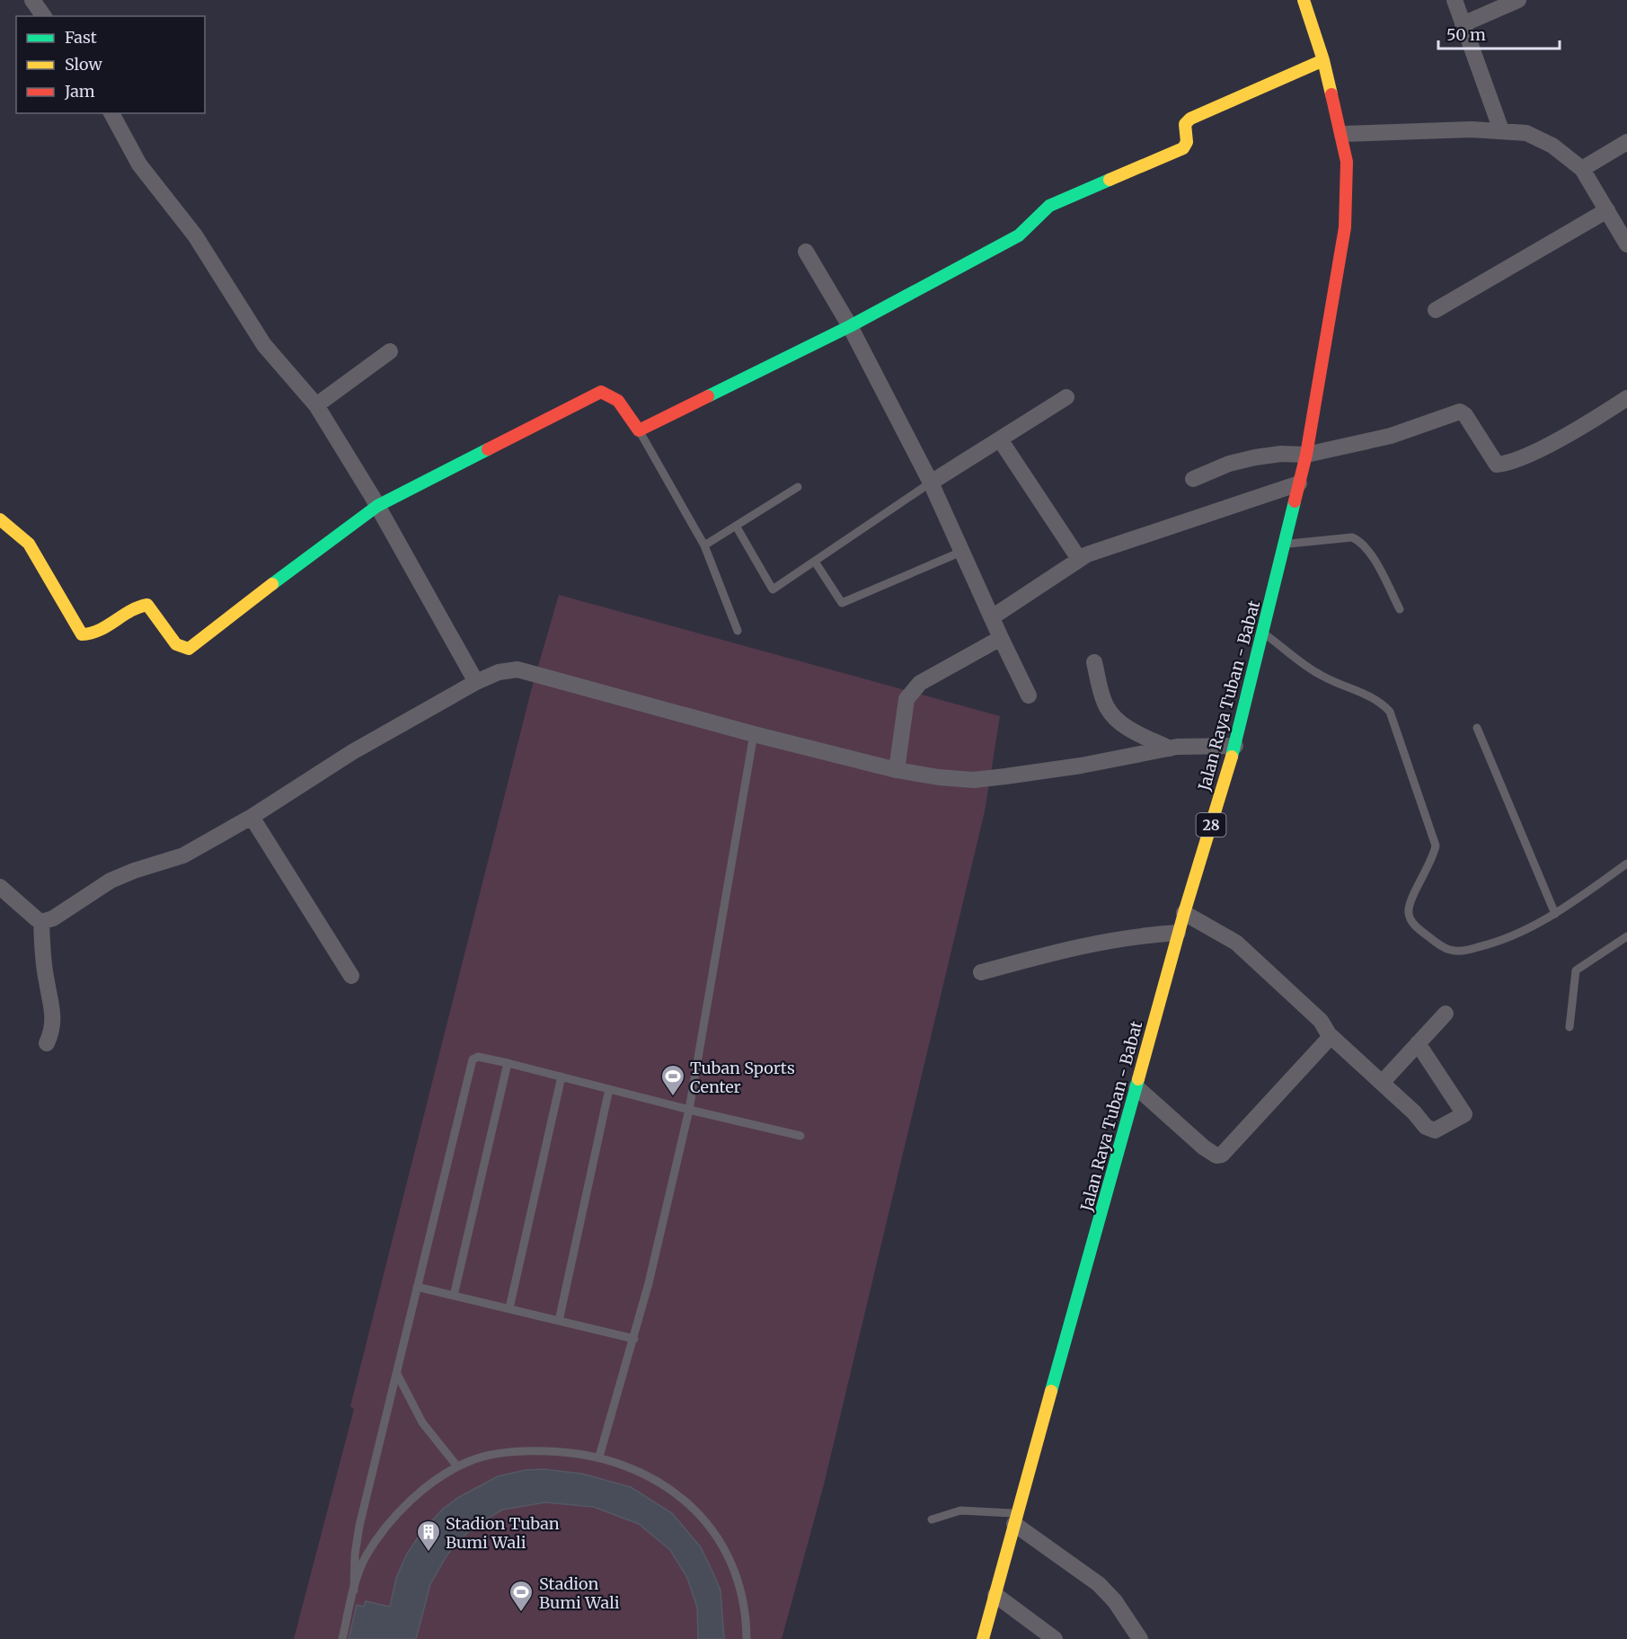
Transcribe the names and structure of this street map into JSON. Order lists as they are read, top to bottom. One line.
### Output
{"streets":{"main road":["Jalan Raya Tuban - Babat","28"]},"places":{"sports":["Tuban Sports Center","Stadion Bumi Wali"],"building":["Stadion Tuban Bumi Wali"]},"legend":["Fast","Slow","Jam"],"scale_bar":"50 m"}
